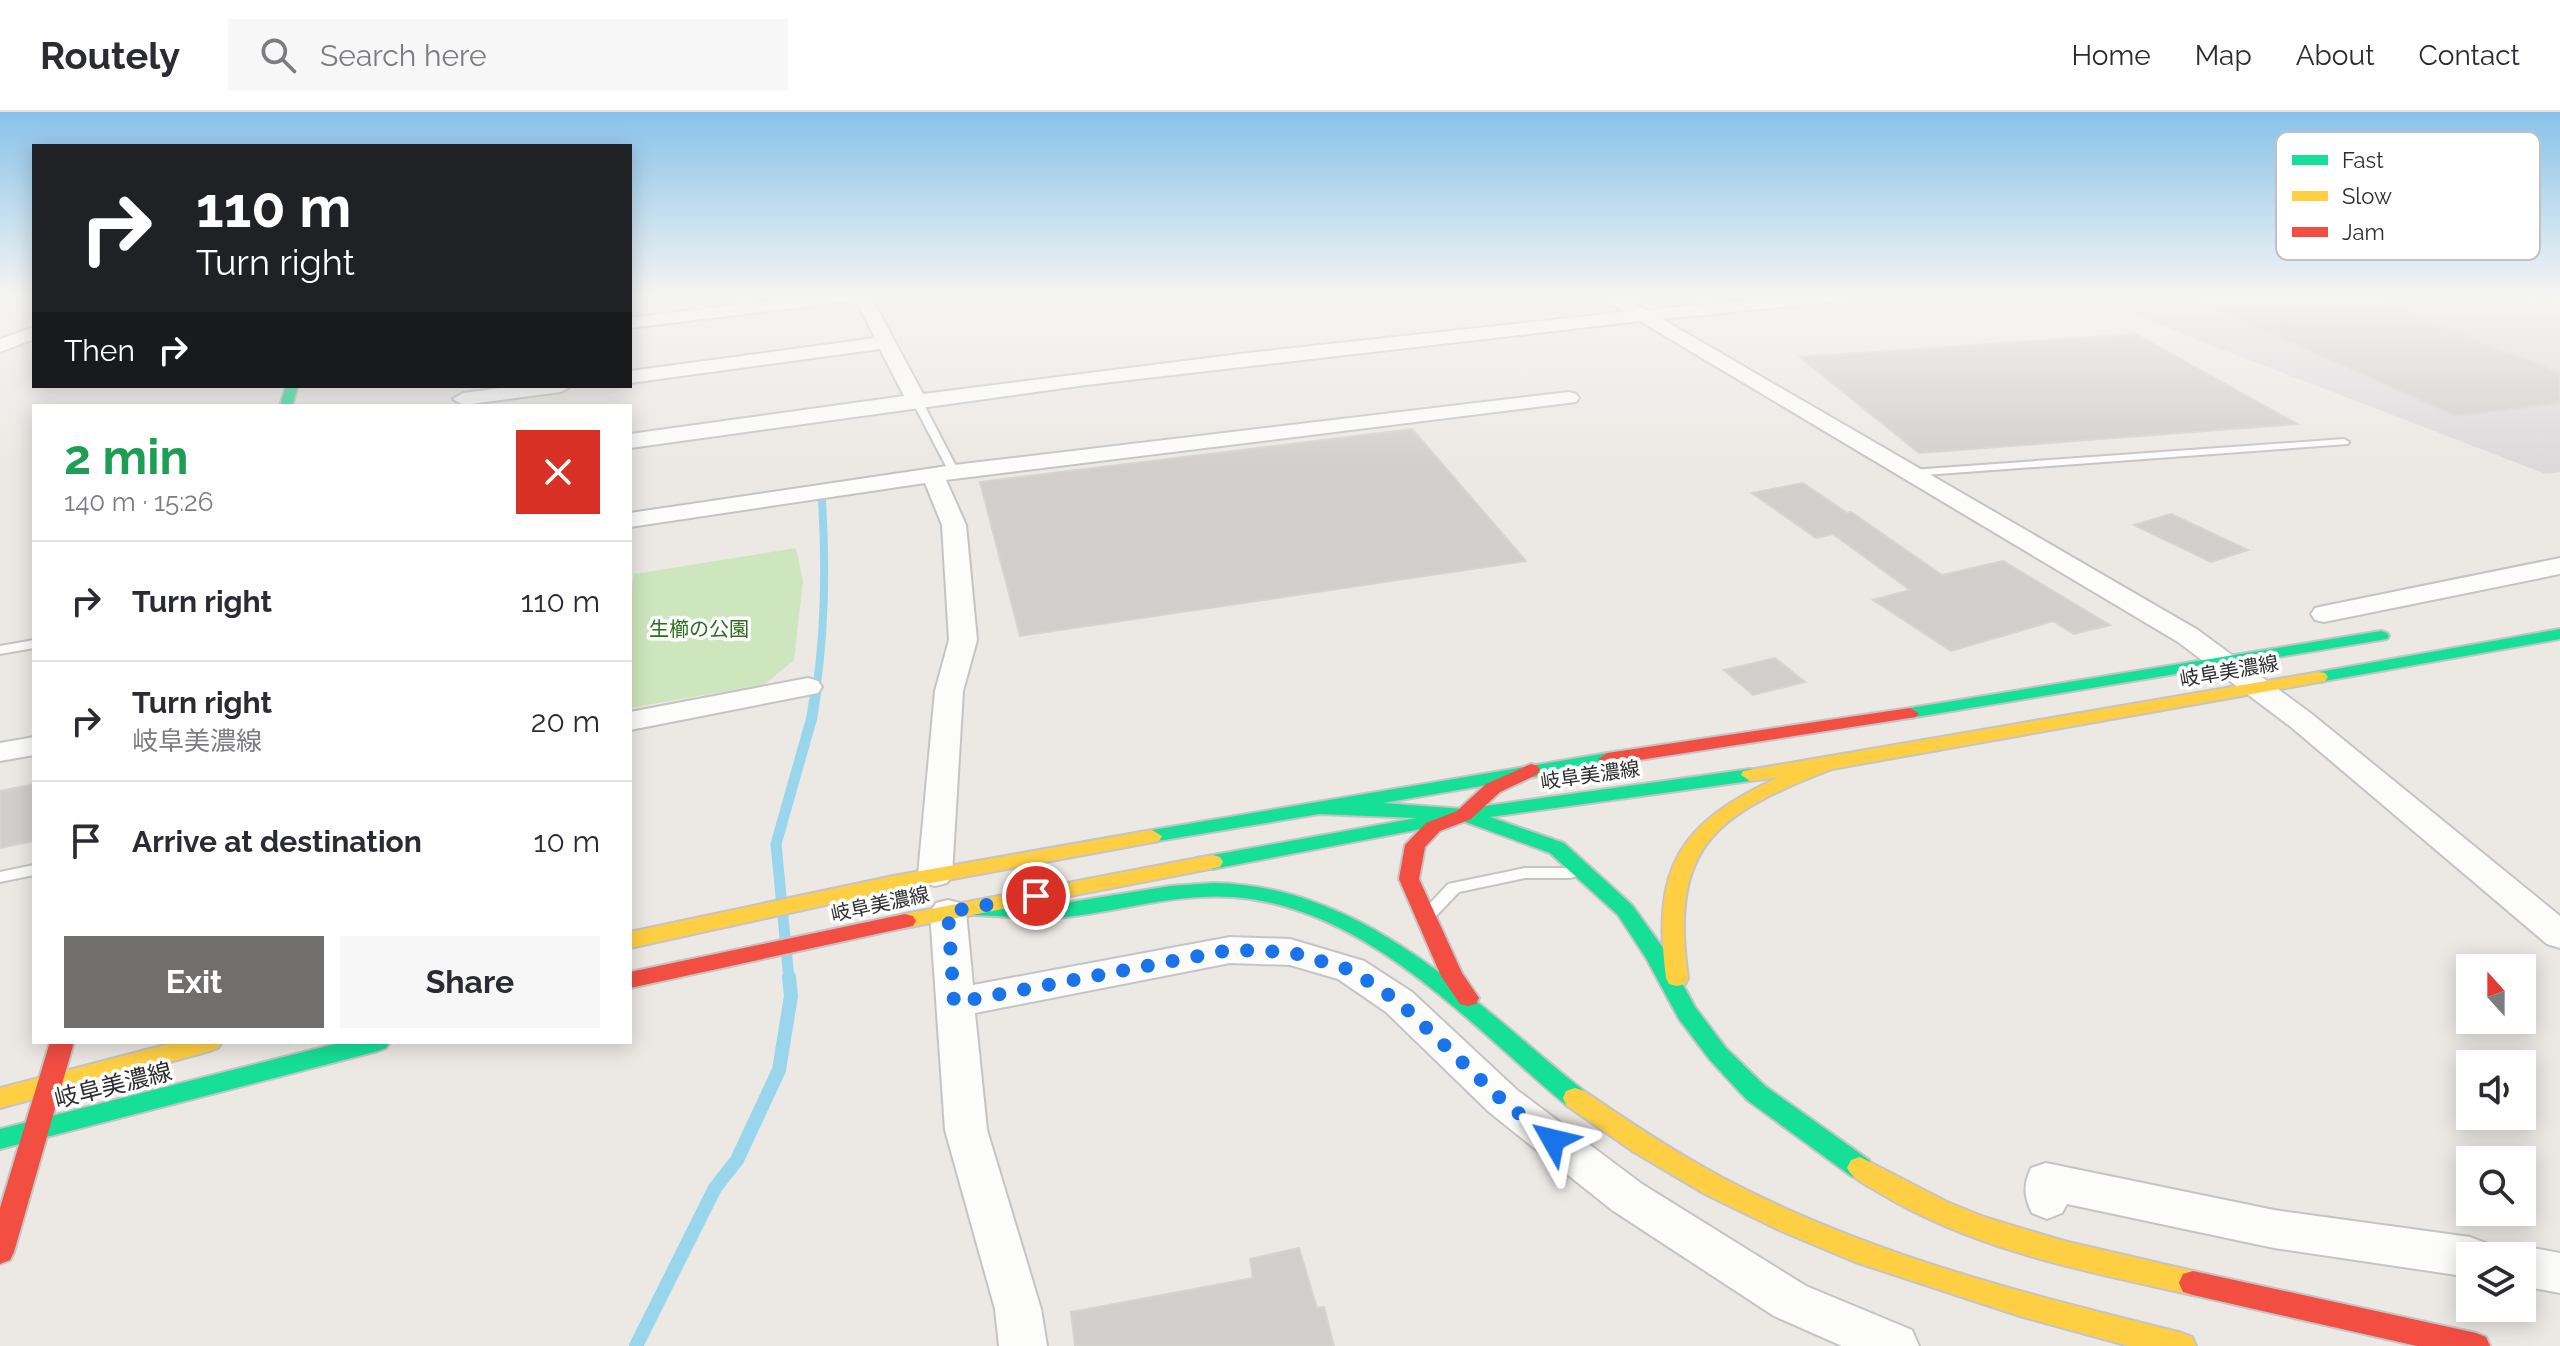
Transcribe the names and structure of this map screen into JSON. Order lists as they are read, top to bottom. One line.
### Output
{"streets":{"main road":["岐阜美濃線"]},"parks":["生櫛の公園"],"legend":["Fast","Slow","Jam"],"north":"top","page":{"header":"Routely","search":"Search here","nav":["Home","Map","About","Contact"],"turn":["110 m","Turn right"],"then":"Then","heading":["2 min","140 m · 15:26"],"list":[{"name":"Turn right","value":"110 m"},{"name":"Turn right","note":"岐阜美濃線","value":"20 m"},{"name":"Arrive at destination","value":"10 m"}],"buttons":["Exit","Share"]}}
